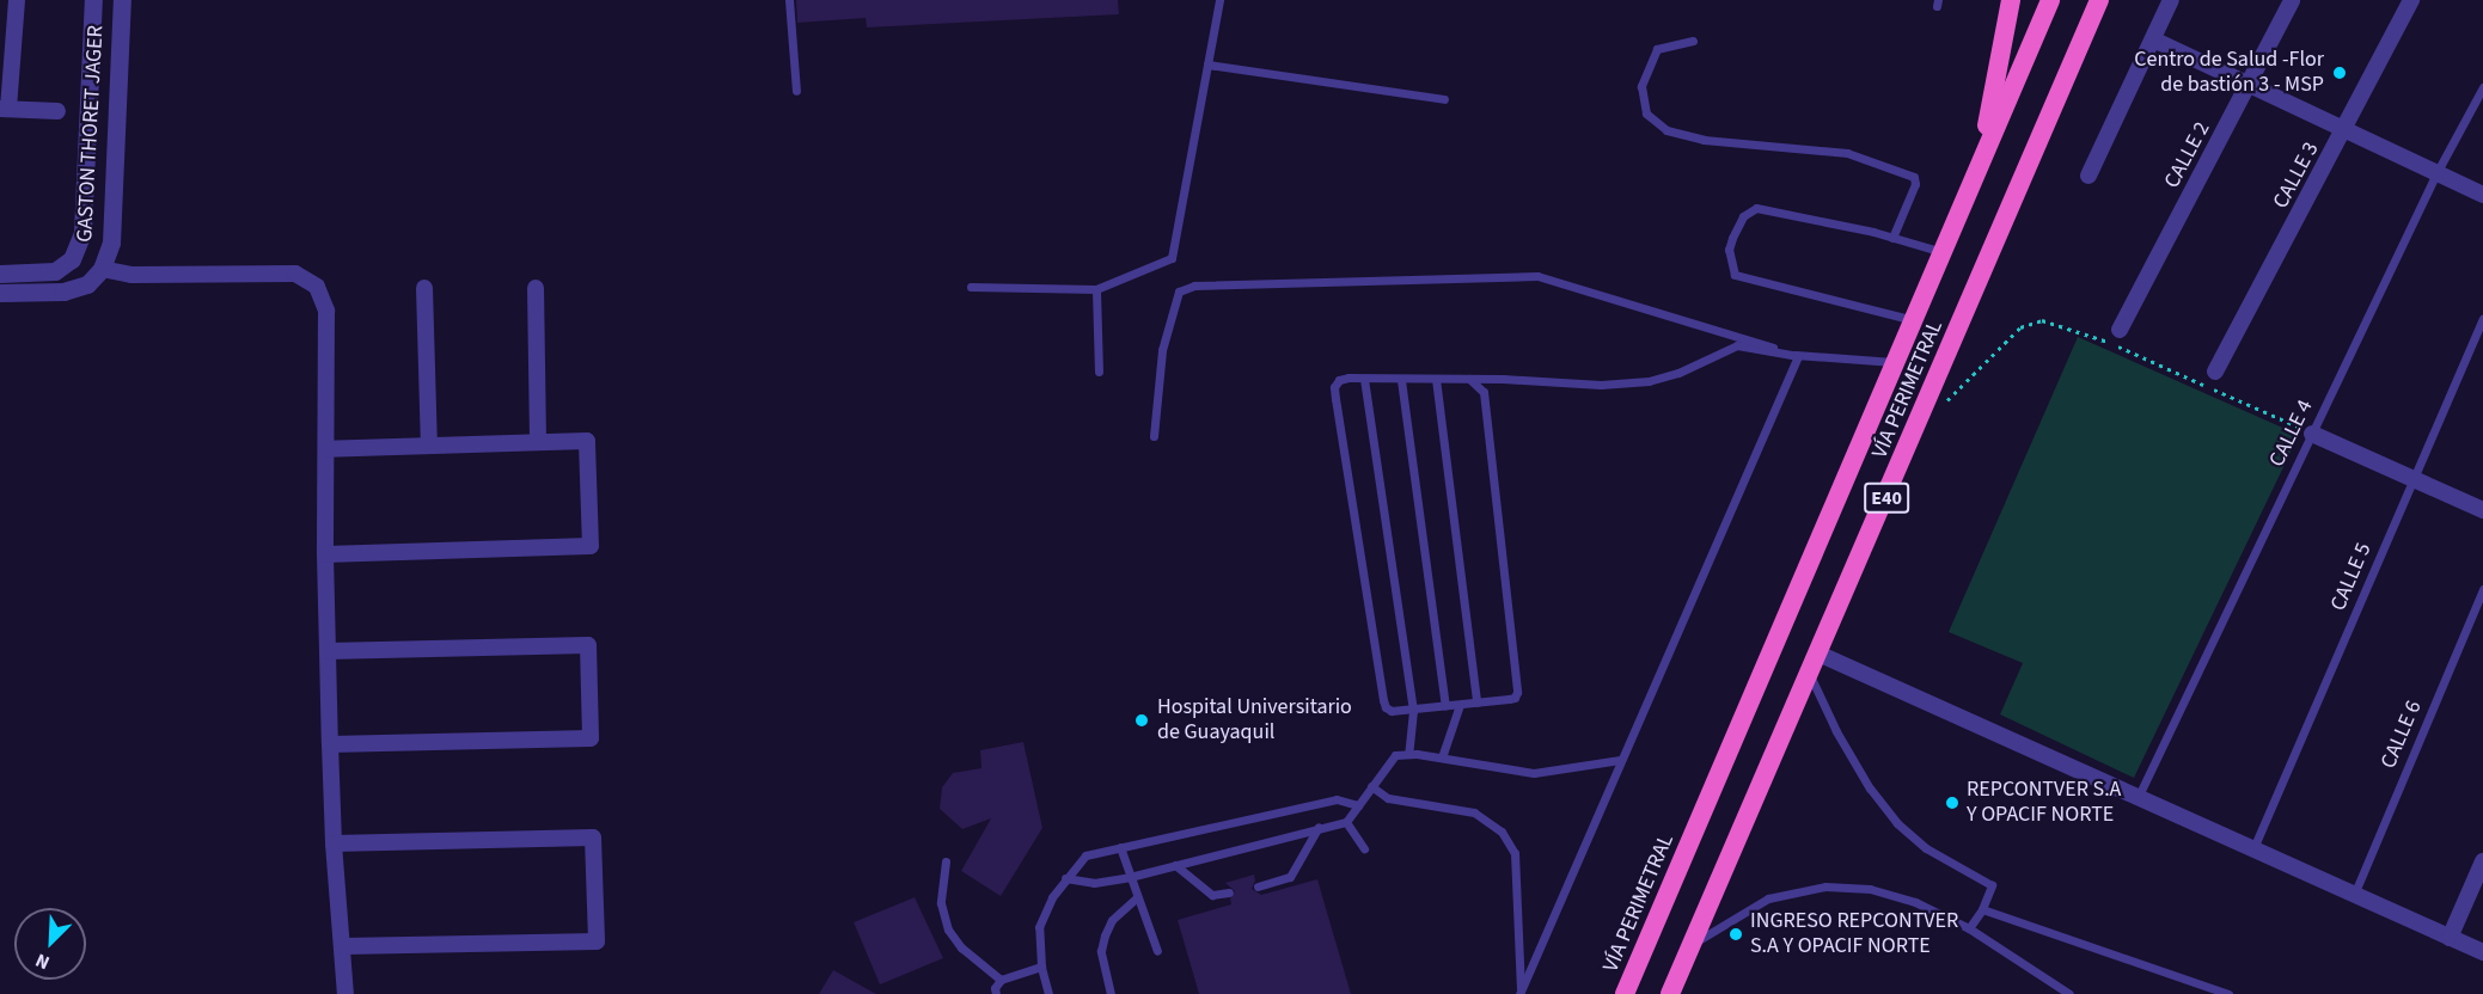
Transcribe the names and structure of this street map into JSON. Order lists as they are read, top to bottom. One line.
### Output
{"streets":{"highway":["VÍA PERIMETRAL","E40"],"street":["GASTON THORET JAGER","CALLE 2","CALLE 3"],"lane":["CALLE 4","CALLE 5","CALLE 6"]},"places":["Centro de Salud -Flor de bastión 3 - MSP","Hospital Universitario de Guayaquil","REPCONTVER S.A Y OPACIF NORTE","INGRESO REPCONTVER S.A Y OPACIF NORTE"],"north":"bottom left"}
